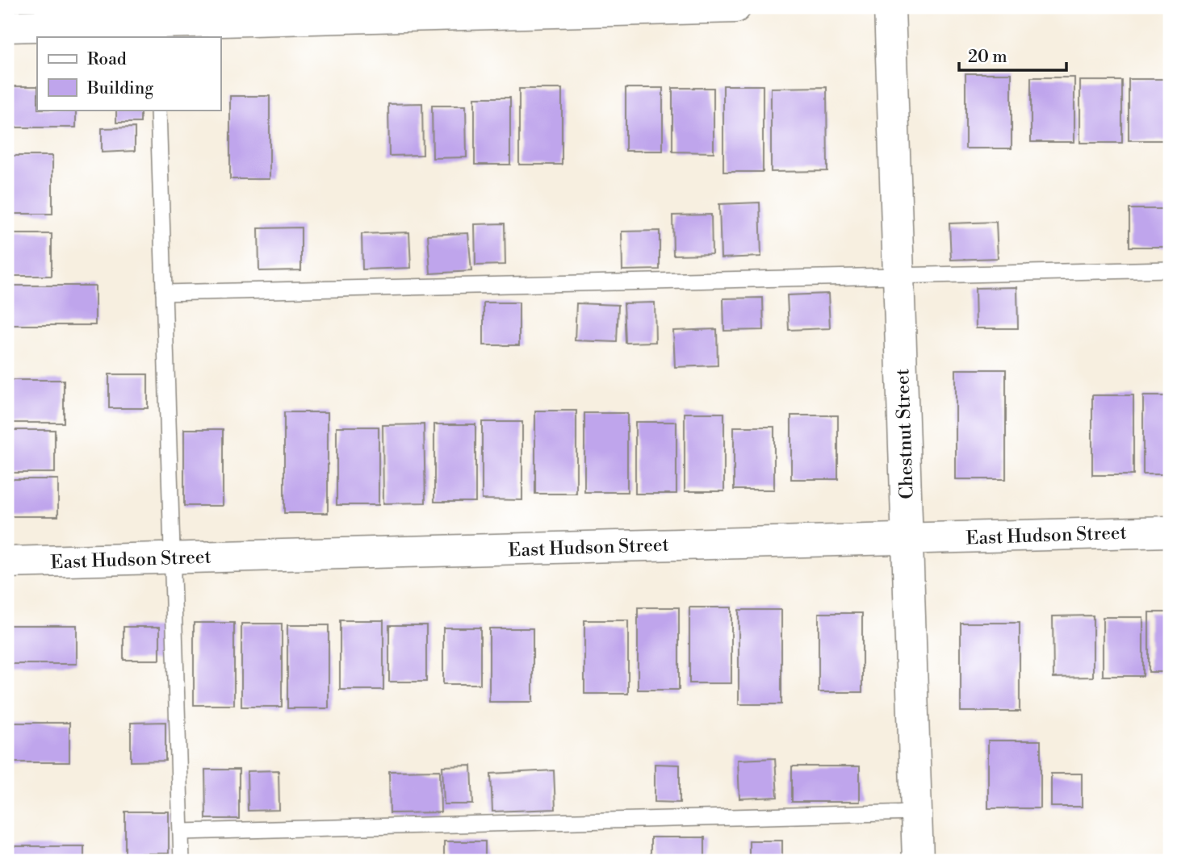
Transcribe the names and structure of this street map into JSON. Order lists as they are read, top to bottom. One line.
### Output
{"streets":{"street":["Chestnut Street","East Hudson Street"]},"crossings":[["Chestnut Street","East Hudson Street"]],"legend":["Road","Building"],"scale_bar":"20 m"}
